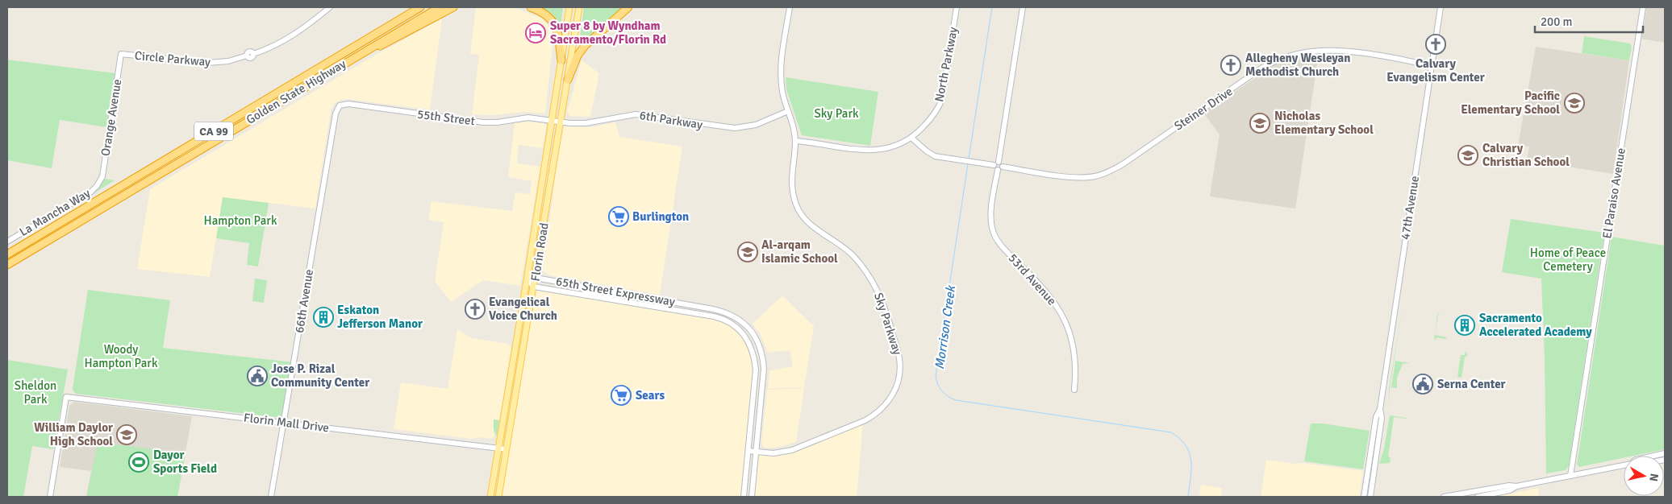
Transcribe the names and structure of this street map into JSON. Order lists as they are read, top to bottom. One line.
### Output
{"streets":{"highway":["Golden State Highway","CA 99"],"main road":["Florin Road"],"street":["Circle Parkway","North Parkway","Steiner Drive","Orange Avenue","55th Street","6th Parkway","El Paraiso Avenue","47th Avenue","La Mancha Way","53rd Avenue","65th Street Expressway","66th Avenue","Sky Parkway","Florin Mall Drive"]},"crossings":[["Circle Parkway","Orange Avenue"],["North Parkway","Sky Parkway"],["Steiner Drive","47th Avenue"],["Orange Avenue","La Mancha Way"],["55th Street","6th Parkway"],["55th Street","Florin Road"],["55th Street","66th Avenue"],["6th Parkway","Florin Road"],["6th Parkway","Sky Parkway"],["Florin Road","65th Street Expressway"],["Florin Road","Florin Mall Drive"],["65th Street Expressway","Sky Parkway"],["66th Avenue","Florin Mall Drive"]],"water":["Morrison Creek"],"parks":["Sky Park","Hampton Park","Home of Peace Cemetery","Woody Hampton Park","Sheldon Park"],"places":{"hotel":["Super 8 by Wyndham Sacramento/Florin Rd"],"church":["Calvary Evangelism Center","Allegheny Wesleyan Methodist Church","Evangelical Voice Church"],"school or university":["Pacific Elementary School","Nicholas Elementary School","Calvary Christian School","Al-arqam Islamic School","William Daylor High School"],"supermarket":["Burlington","Sears"],"building":["Eskaton Jefferson Manor","Sacramento Accelerated Academy"],"public building":["Jose P. Rizal Community Center","Serna Center"],"sports":["Dayor Sports Field"]},"scale_bar":"200 m","north":"right"}
